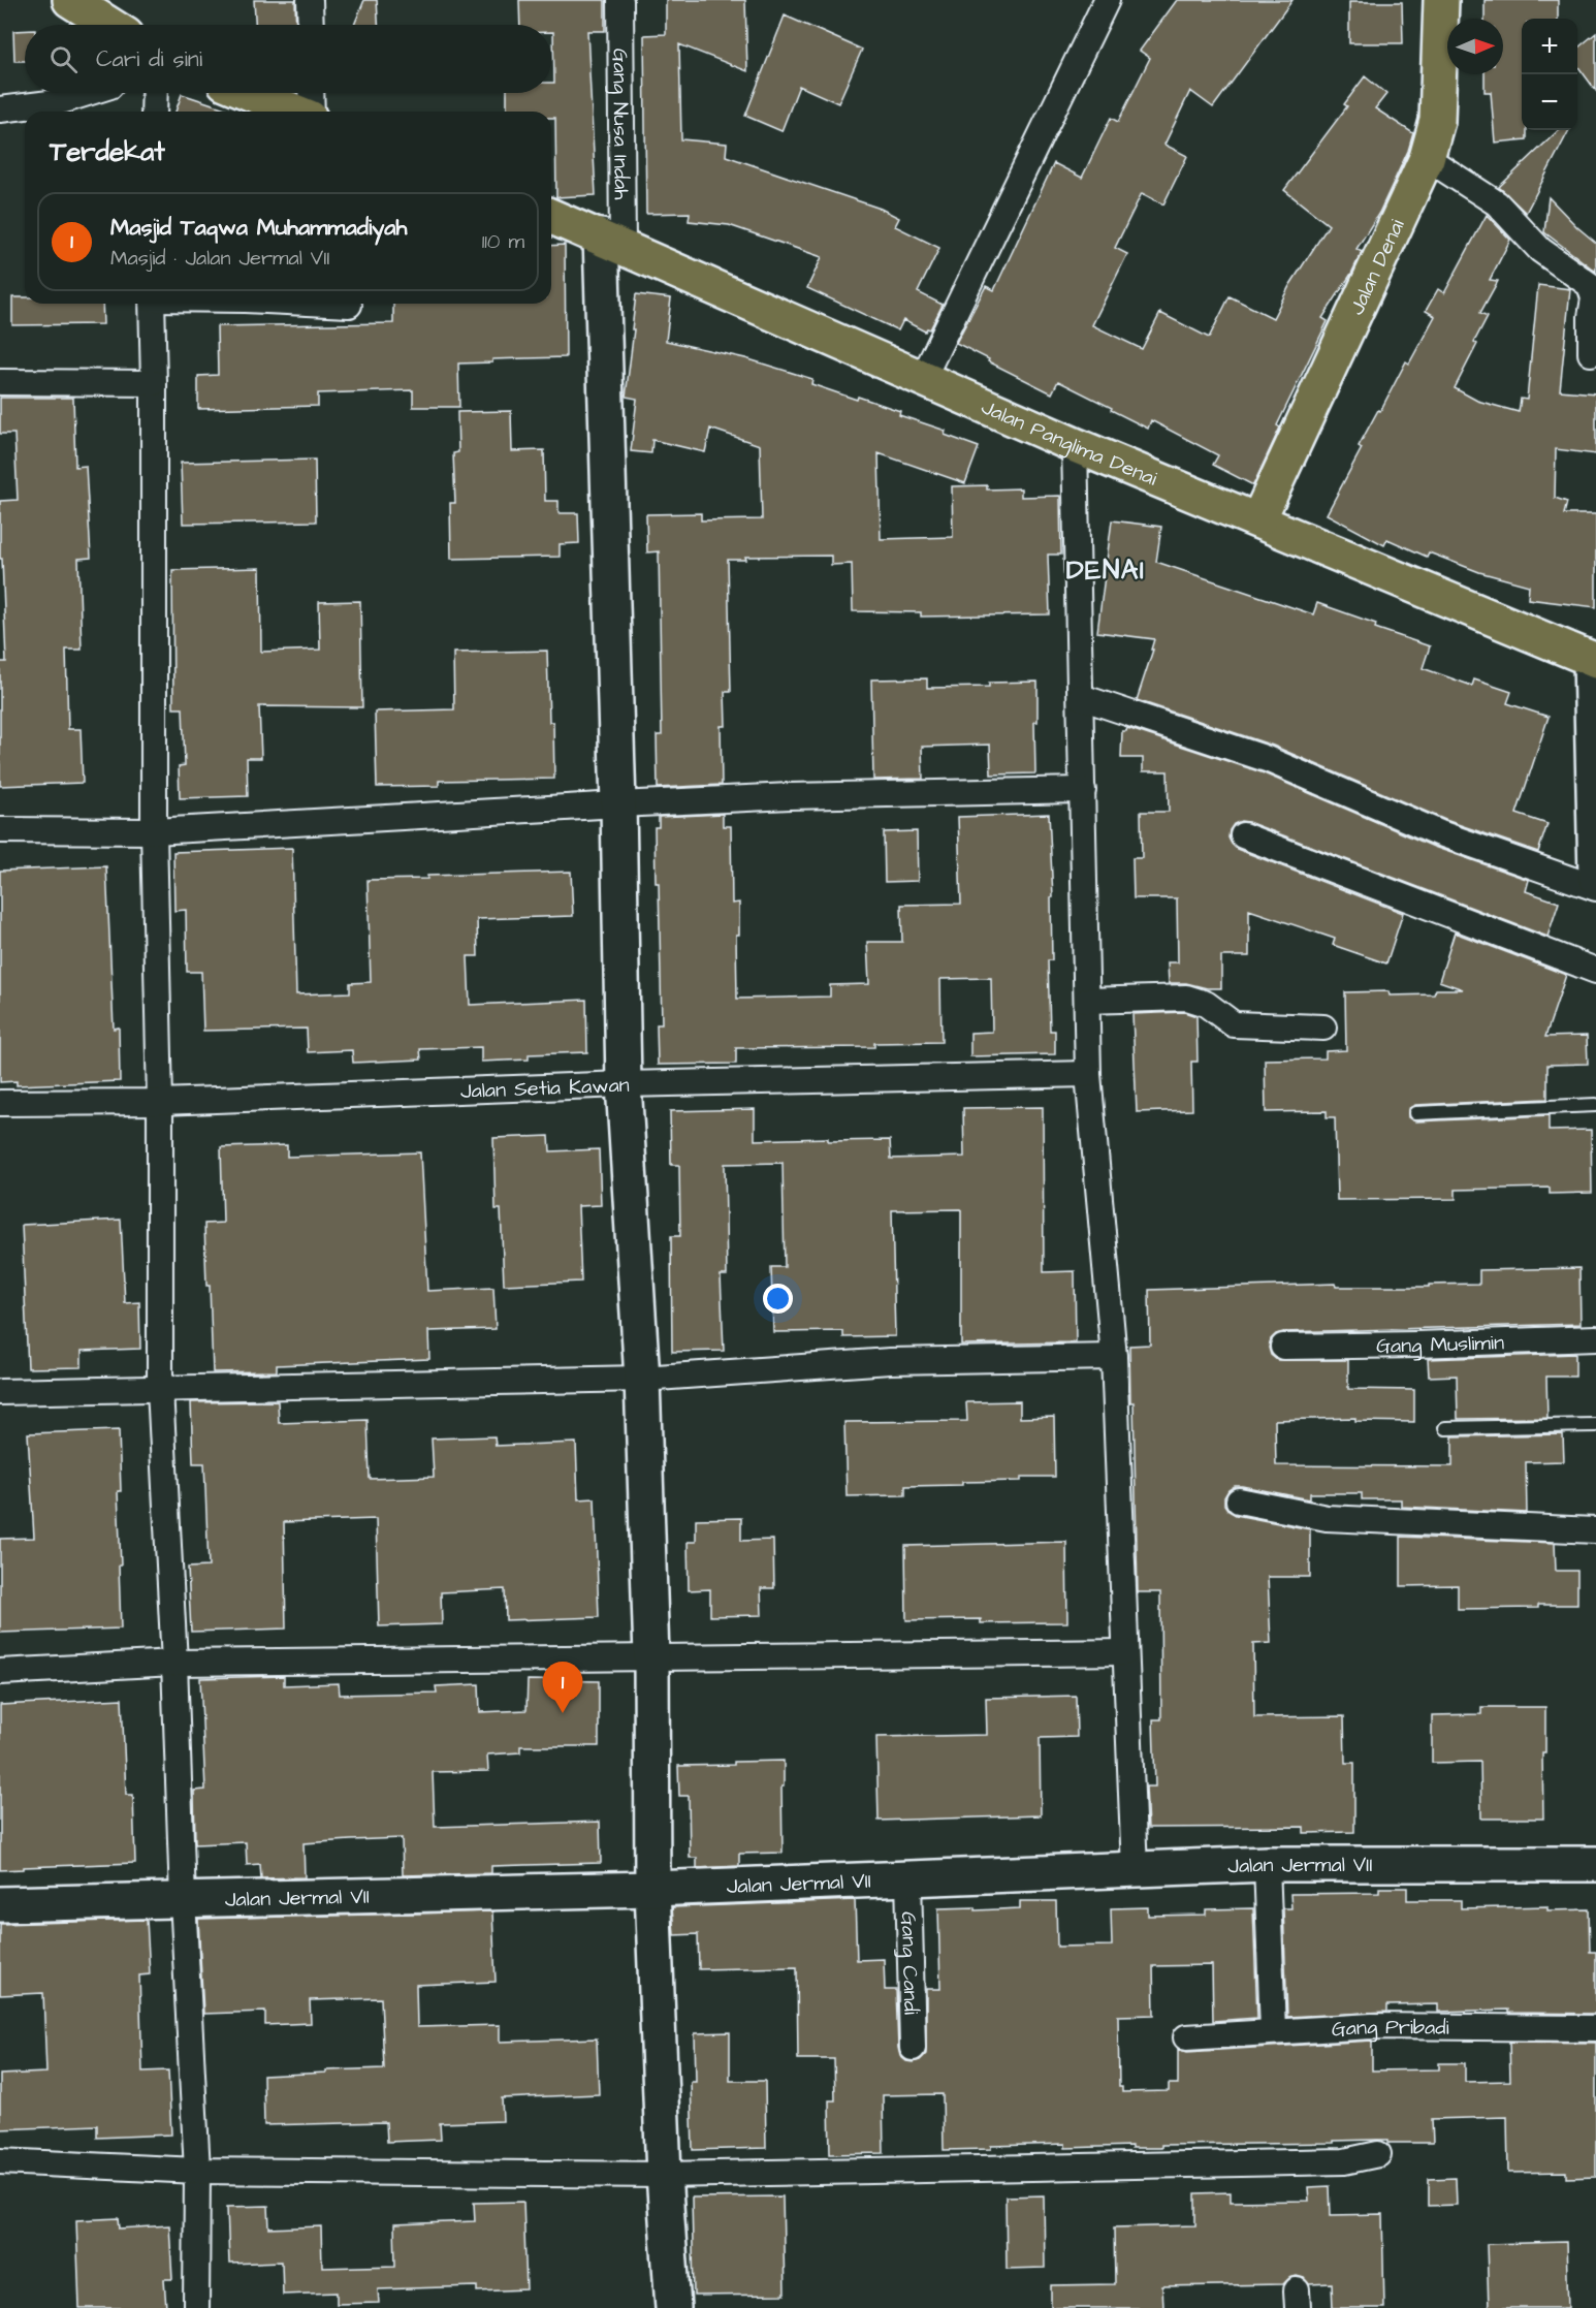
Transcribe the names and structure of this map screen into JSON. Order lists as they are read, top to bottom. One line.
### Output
{"streets":{"main road":["Jalan Denai","Jalan Panglima Denai"],"street":["Gang Nusa Indah","Jalan Setia Kawan","Gang Muslimin","Jalan Jermal VII","Gang Candi","Gang Pribadi"]},"crossings":[["Gang Nusa Indah","Jalan Panglima Denai"],["Jalan Denai","Jalan Panglima Denai"],["Jalan Jermal VII","Gang Candi"]],"districts":["DENAI"],"north":"right","page":{"map_buttons":["+","−"],"search":"Cari di sini","heading":"Terdekat","list":[{"mark":"1","name":"Masjid Taqwa Muhammadiyah","note":"Masjid · Jalan Jermal VII","value":"110 m"}],"pins":"1"}}
